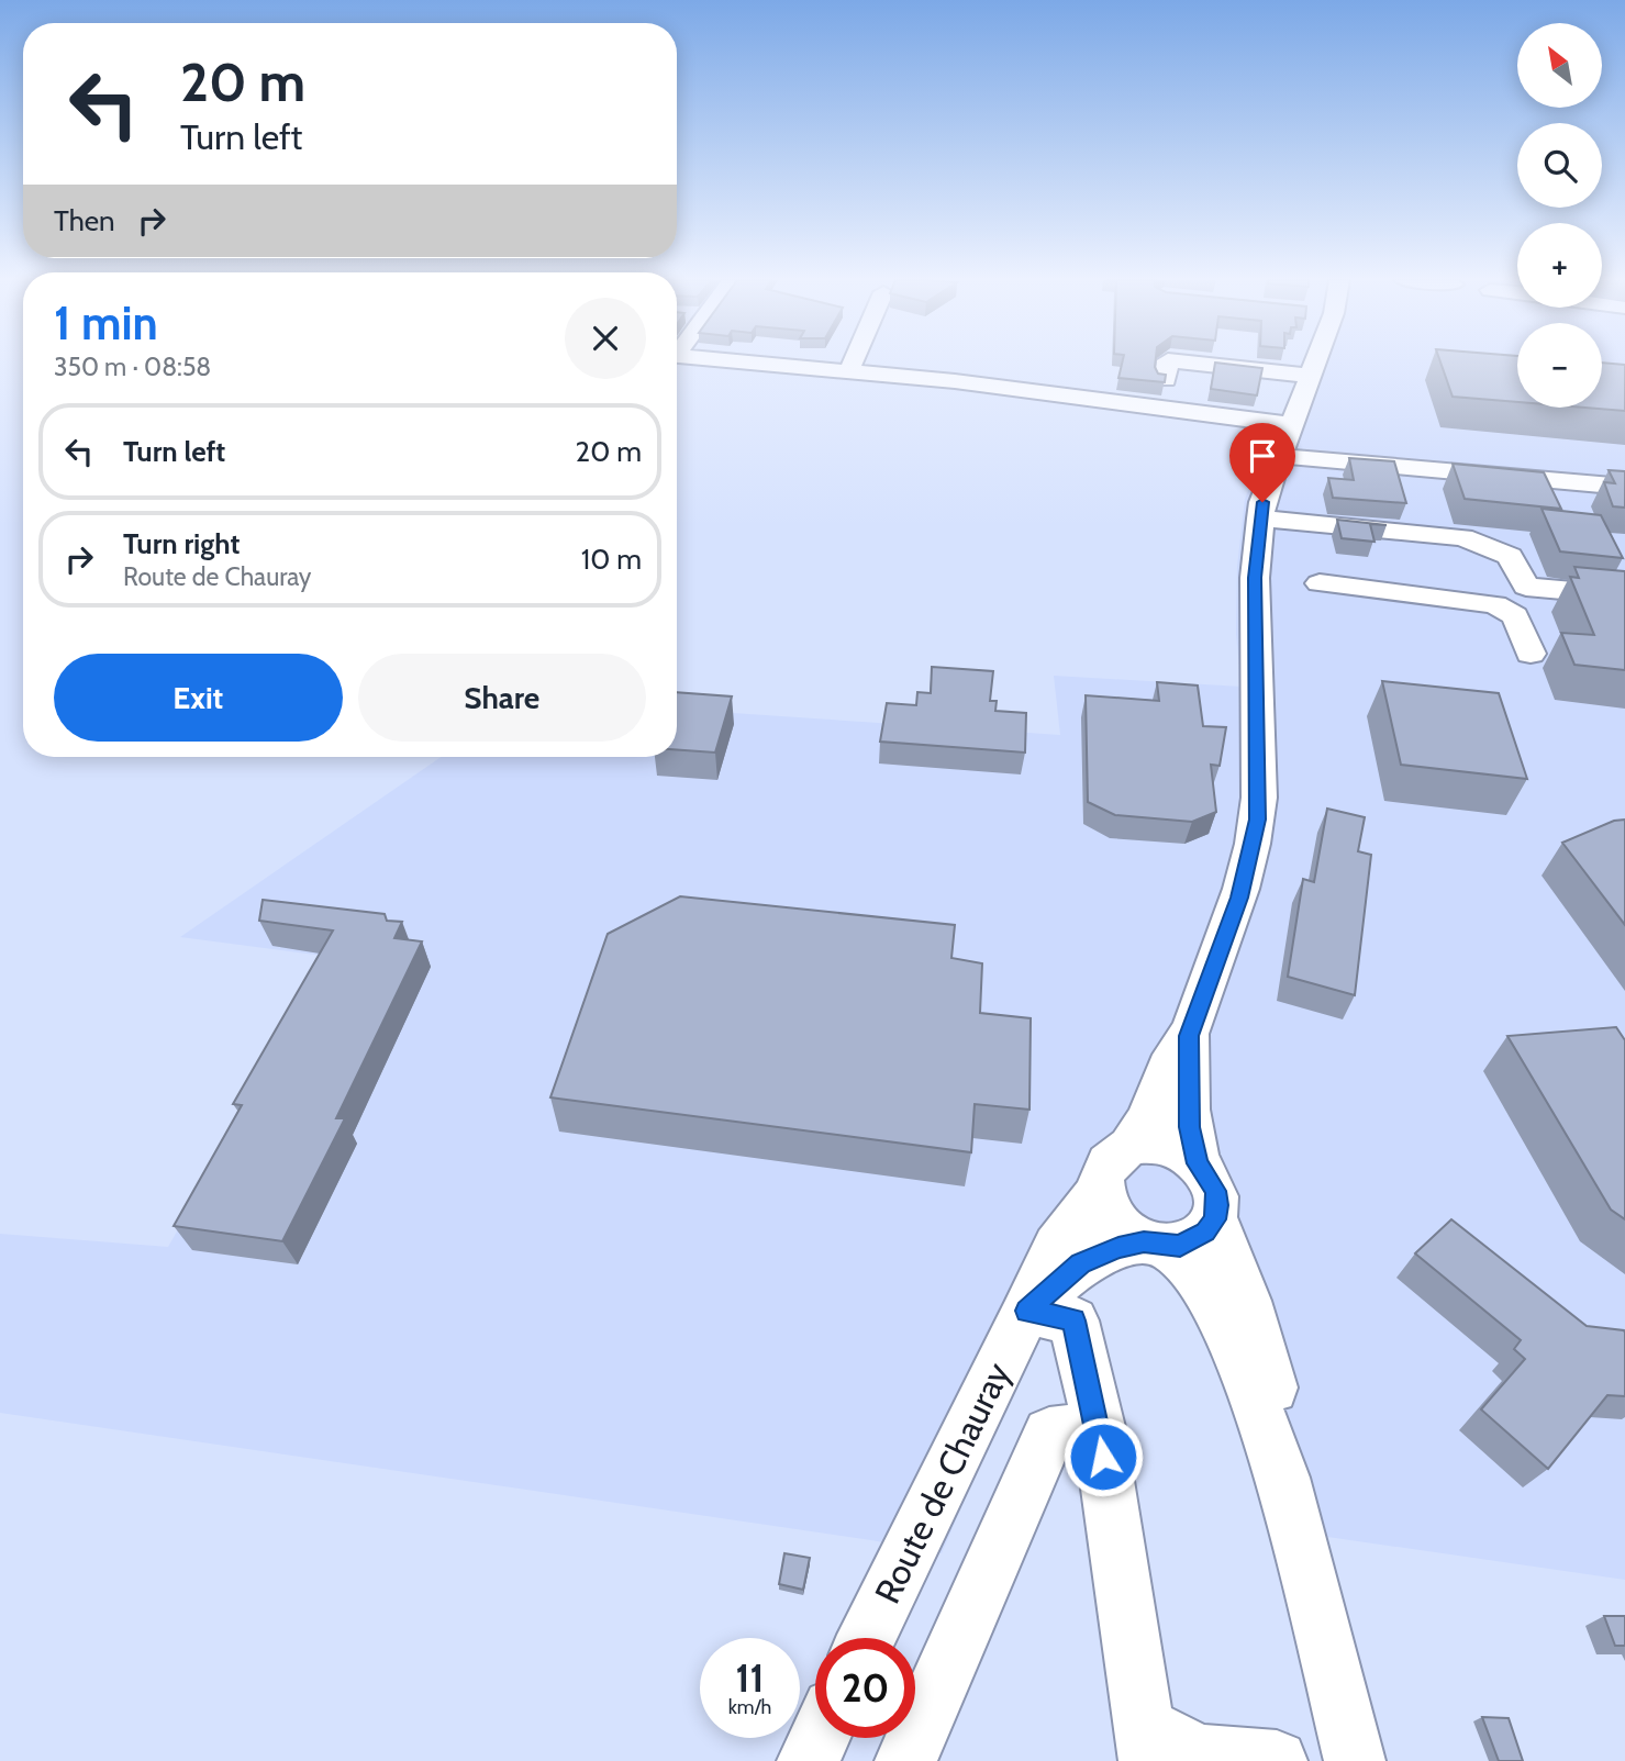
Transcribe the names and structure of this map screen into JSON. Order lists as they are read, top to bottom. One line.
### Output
{"streets":{"street":["Route de Chauray"]},"north":"top left","page":{"map_buttons":["+","−"],"turn":["20 m","Turn left"],"then":"Then","heading":["1 min","350 m · 08:58"],"list":[{"name":"Turn left","value":"20 m"},{"name":"Turn right","note":"Route de Chauray","value":"10 m"}],"buttons":["Exit","Share"],"speed":"11 km/h","limit":"20"}}
